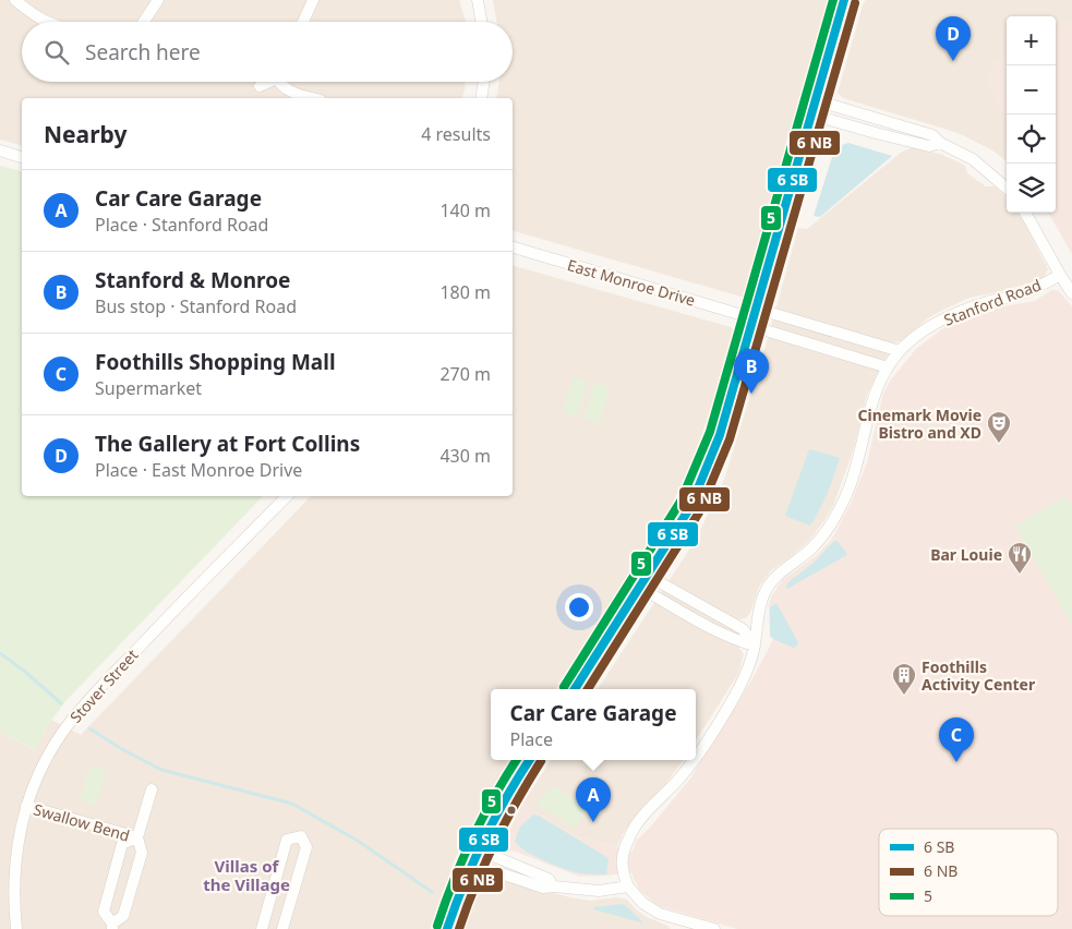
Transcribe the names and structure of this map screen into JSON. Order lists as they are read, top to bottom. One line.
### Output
{"streets":{"street":["East Monroe Drive","Stanford Road","Stover Street","Swallow Bend"]},"crossings":[["East Monroe Drive","Stanford Road"],["Stover Street","Swallow Bend"]],"districts":["Villas of the Village"],"places":{"theatre":["Cinemark Movie Bistro and XD"],"restaurant":["Bar Louie"],"building":["Foothills Activity Center"]},"lines":["transit line 5"],"legend":["6 SB","6 NB","5"],"page":{"map_buttons":["+","−"],"pins":["D","B","C","A"],"search":"Search here","heading":["Nearby","4 results"],"list":[{"mark":"A","name":"Car Care Garage","note":"Place · Stanford Road","value":"140 m"},{"mark":"B","name":"Stanford & Monroe","note":"Bus stop · Stanford Road","value":"180 m"},{"mark":"C","name":"Foothills Shopping Mall","note":"Supermarket","value":"270 m"},{"mark":"D","name":"The Gallery at Fort Collins","note":"Place · East Monroe Drive","value":"430 m"}],"popup":["Car Care Garage","Place"]}}
